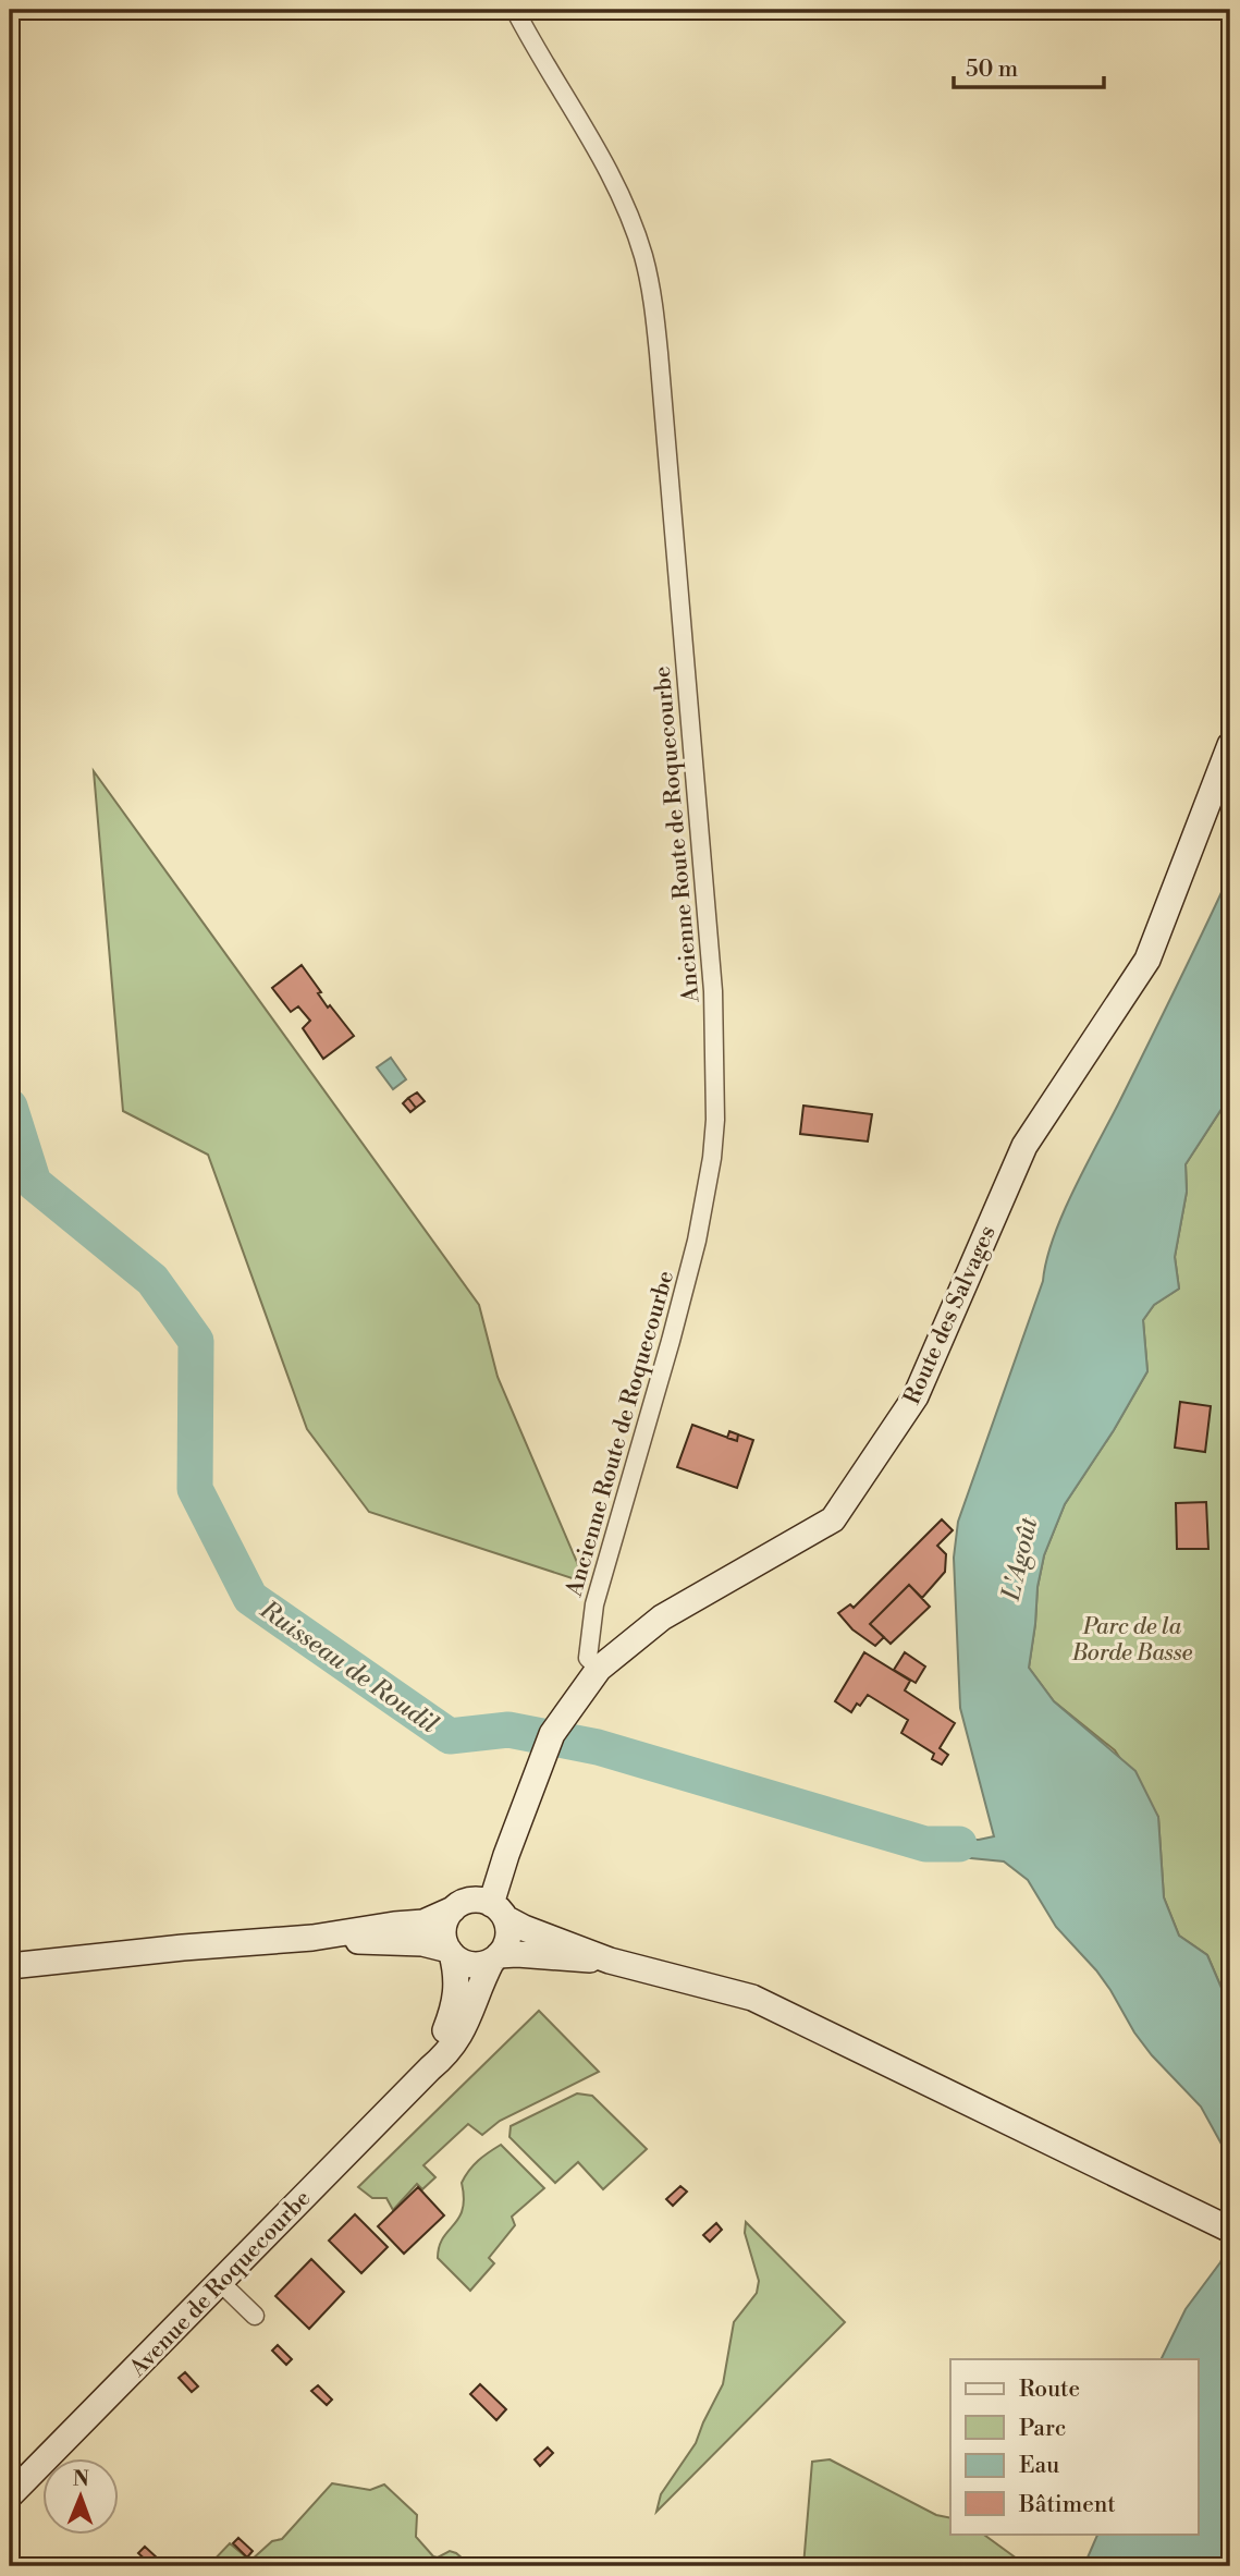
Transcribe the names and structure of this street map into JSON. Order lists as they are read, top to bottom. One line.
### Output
{"streets":{"main road":["Route des Salvages","Avenue de Roquecourbe"],"street":["Ancienne Route de Roquecourbe"]},"crossings":[["Ancienne Route de Roquecourbe","Route des Salvages"],["Route des Salvages","Avenue de Roquecourbe"]],"water":["L'Agoût","Ruisseau de Roudil"],"parks":["Parc de la Borde Basse"],"legend":["Route","Parc","Eau","Bâtiment"],"scale_bar":"50 m","north":"top"}
